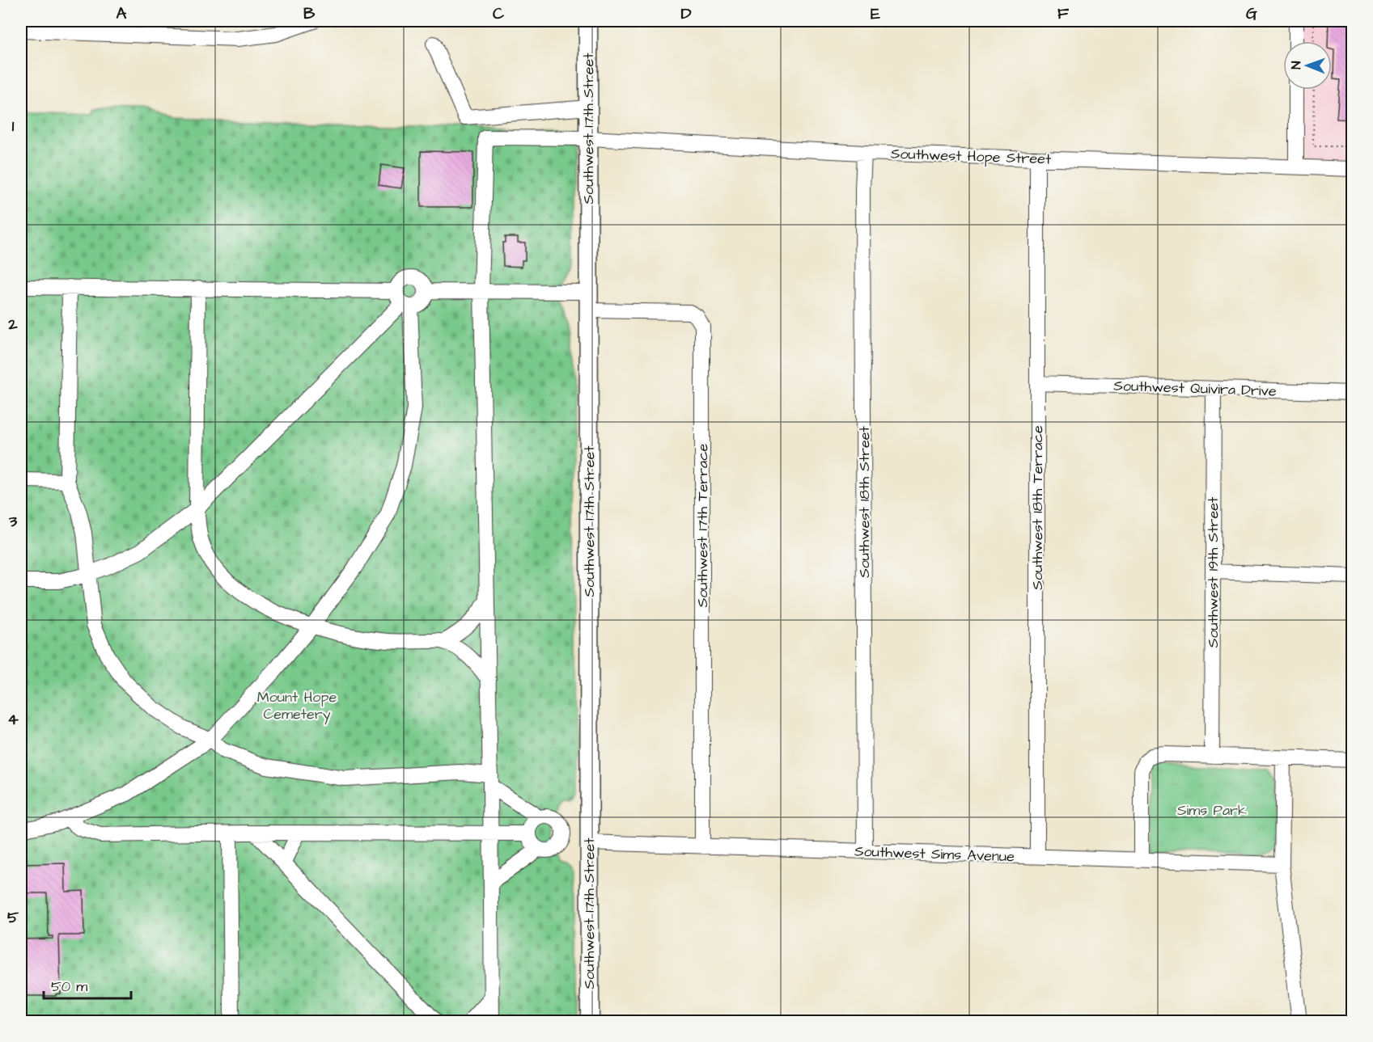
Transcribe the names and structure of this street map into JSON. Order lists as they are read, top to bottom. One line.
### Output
{"streets":{"main road":["Southwest 17th Street"],"street":["Southwest Hope Street","Southwest Quivira Drive","Southwest 18th Street","Southwest 18th Terrace","Southwest 17th Terrace","Southwest 19th Street","Southwest Sims Avenue"]},"crossings":[["Southwest 17th Street","Southwest Hope Street"],["Southwest 17th Street","Southwest 17th Terrace"],["Southwest 17th Street","Southwest Sims Avenue"],["Southwest Hope Street","Southwest 18th Street"],["Southwest Hope Street","Southwest 18th Terrace"],["Southwest Quivira Drive","Southwest 18th Terrace"],["Southwest Quivira Drive","Southwest 19th Street"],["Southwest 18th Street","Southwest Sims Avenue"],["Southwest 18th Terrace","Southwest Sims Avenue"],["Southwest 17th Terrace","Southwest Sims Avenue"]],"parks":["Mount Hope Cemetery","Sims Park"],"scale_bar":"50 m","north":"left","grid":{"columns":["A","B","C","D","E","F","G"],"rows":["1","2","3","4","5"]}}
